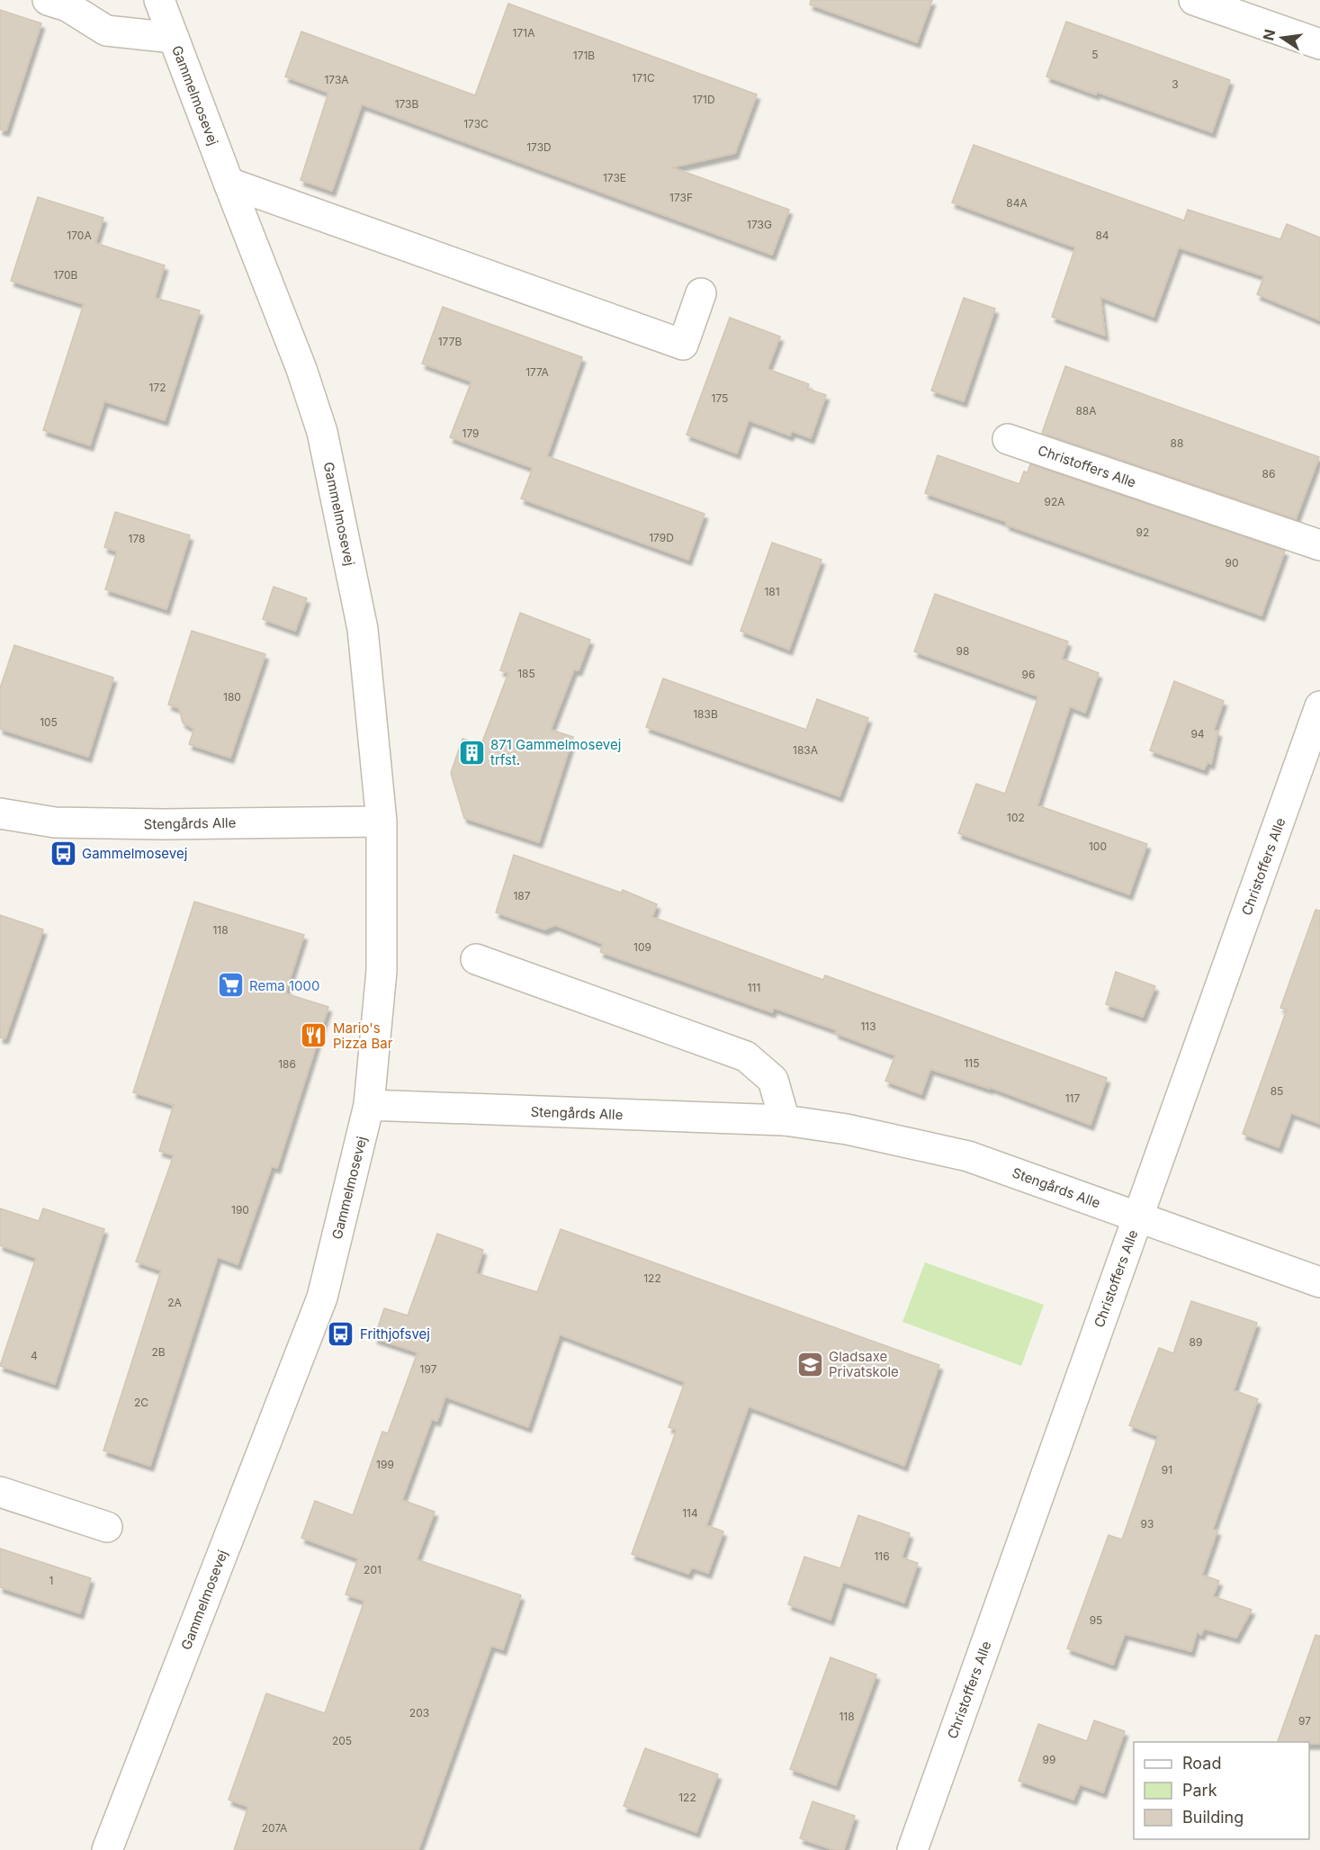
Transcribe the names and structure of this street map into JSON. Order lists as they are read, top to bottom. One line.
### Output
{"streets":{"street":["Gammelmosevej","Christoffers Alle","Stengårds Alle"]},"crossings":[["Gammelmosevej","Stengårds Alle"],["Christoffers Alle","Stengårds Alle"]],"places":{"building":["871 Gammelmosevej trfst."],"bus stop":["Gammelmosevej","Frithjofsvej"],"supermarket":["Rema 1000"],"restaurant":["Mario's Pizza Bar"],"school or university":["Gladsaxe Privatskole"]},"house_numbers":["171A","5","171B","171C","173A","3","171D","173B","173C","173D","173E","173F","84A","173G","170A","84","170B","177B","177A","172","175","88A","179","88","86","92A","92","179D","178","90","181","98","185","96","180","183B","105","94","183A","102","100","187","118","109","111","113","115","186","85","117","190","122","2A","89","2B","4","197","2C","199","91","114","93","116","201","1","95","203","118","97","205","99","122","207A"],"legend":["Road","Park","Building"],"north":"left"}
